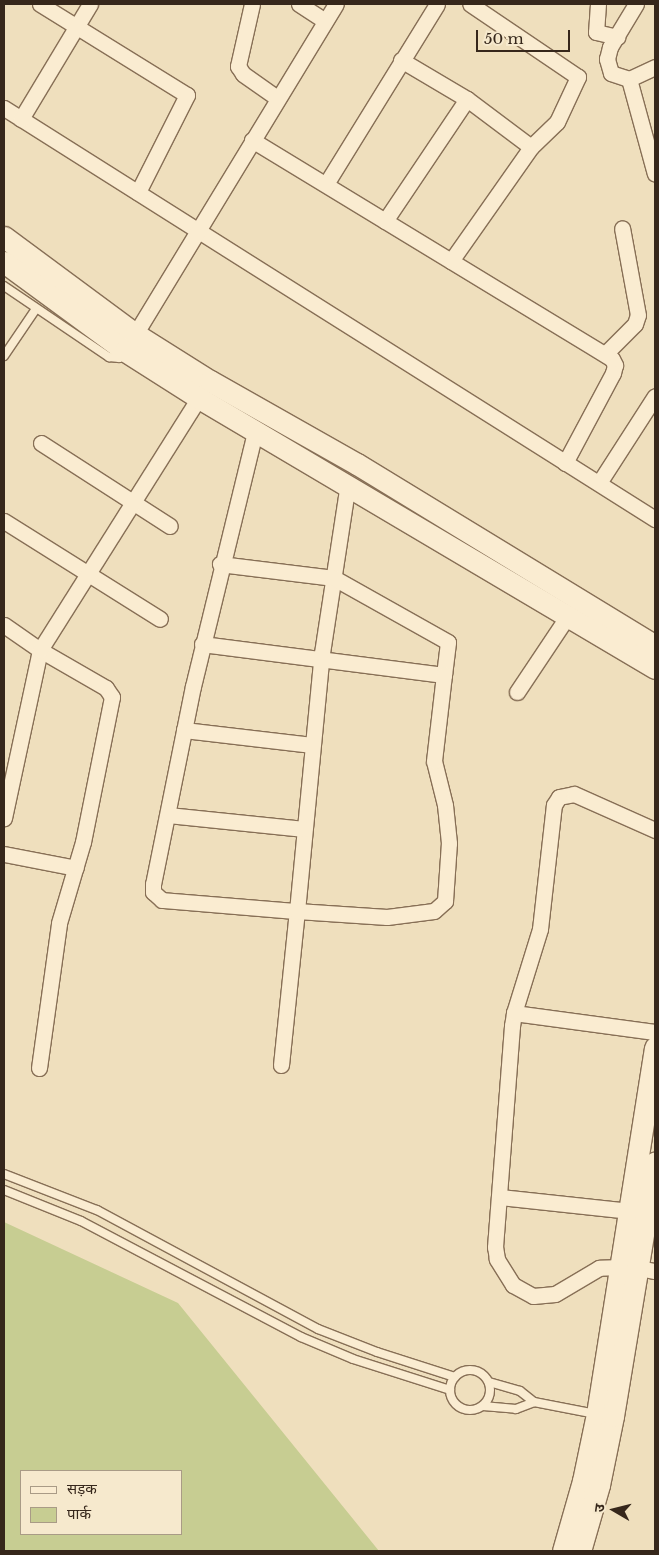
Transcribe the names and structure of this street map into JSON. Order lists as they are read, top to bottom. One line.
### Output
{"legend":["सड़क","पार्क"],"scale_bar":"50 m","north":"left"}
